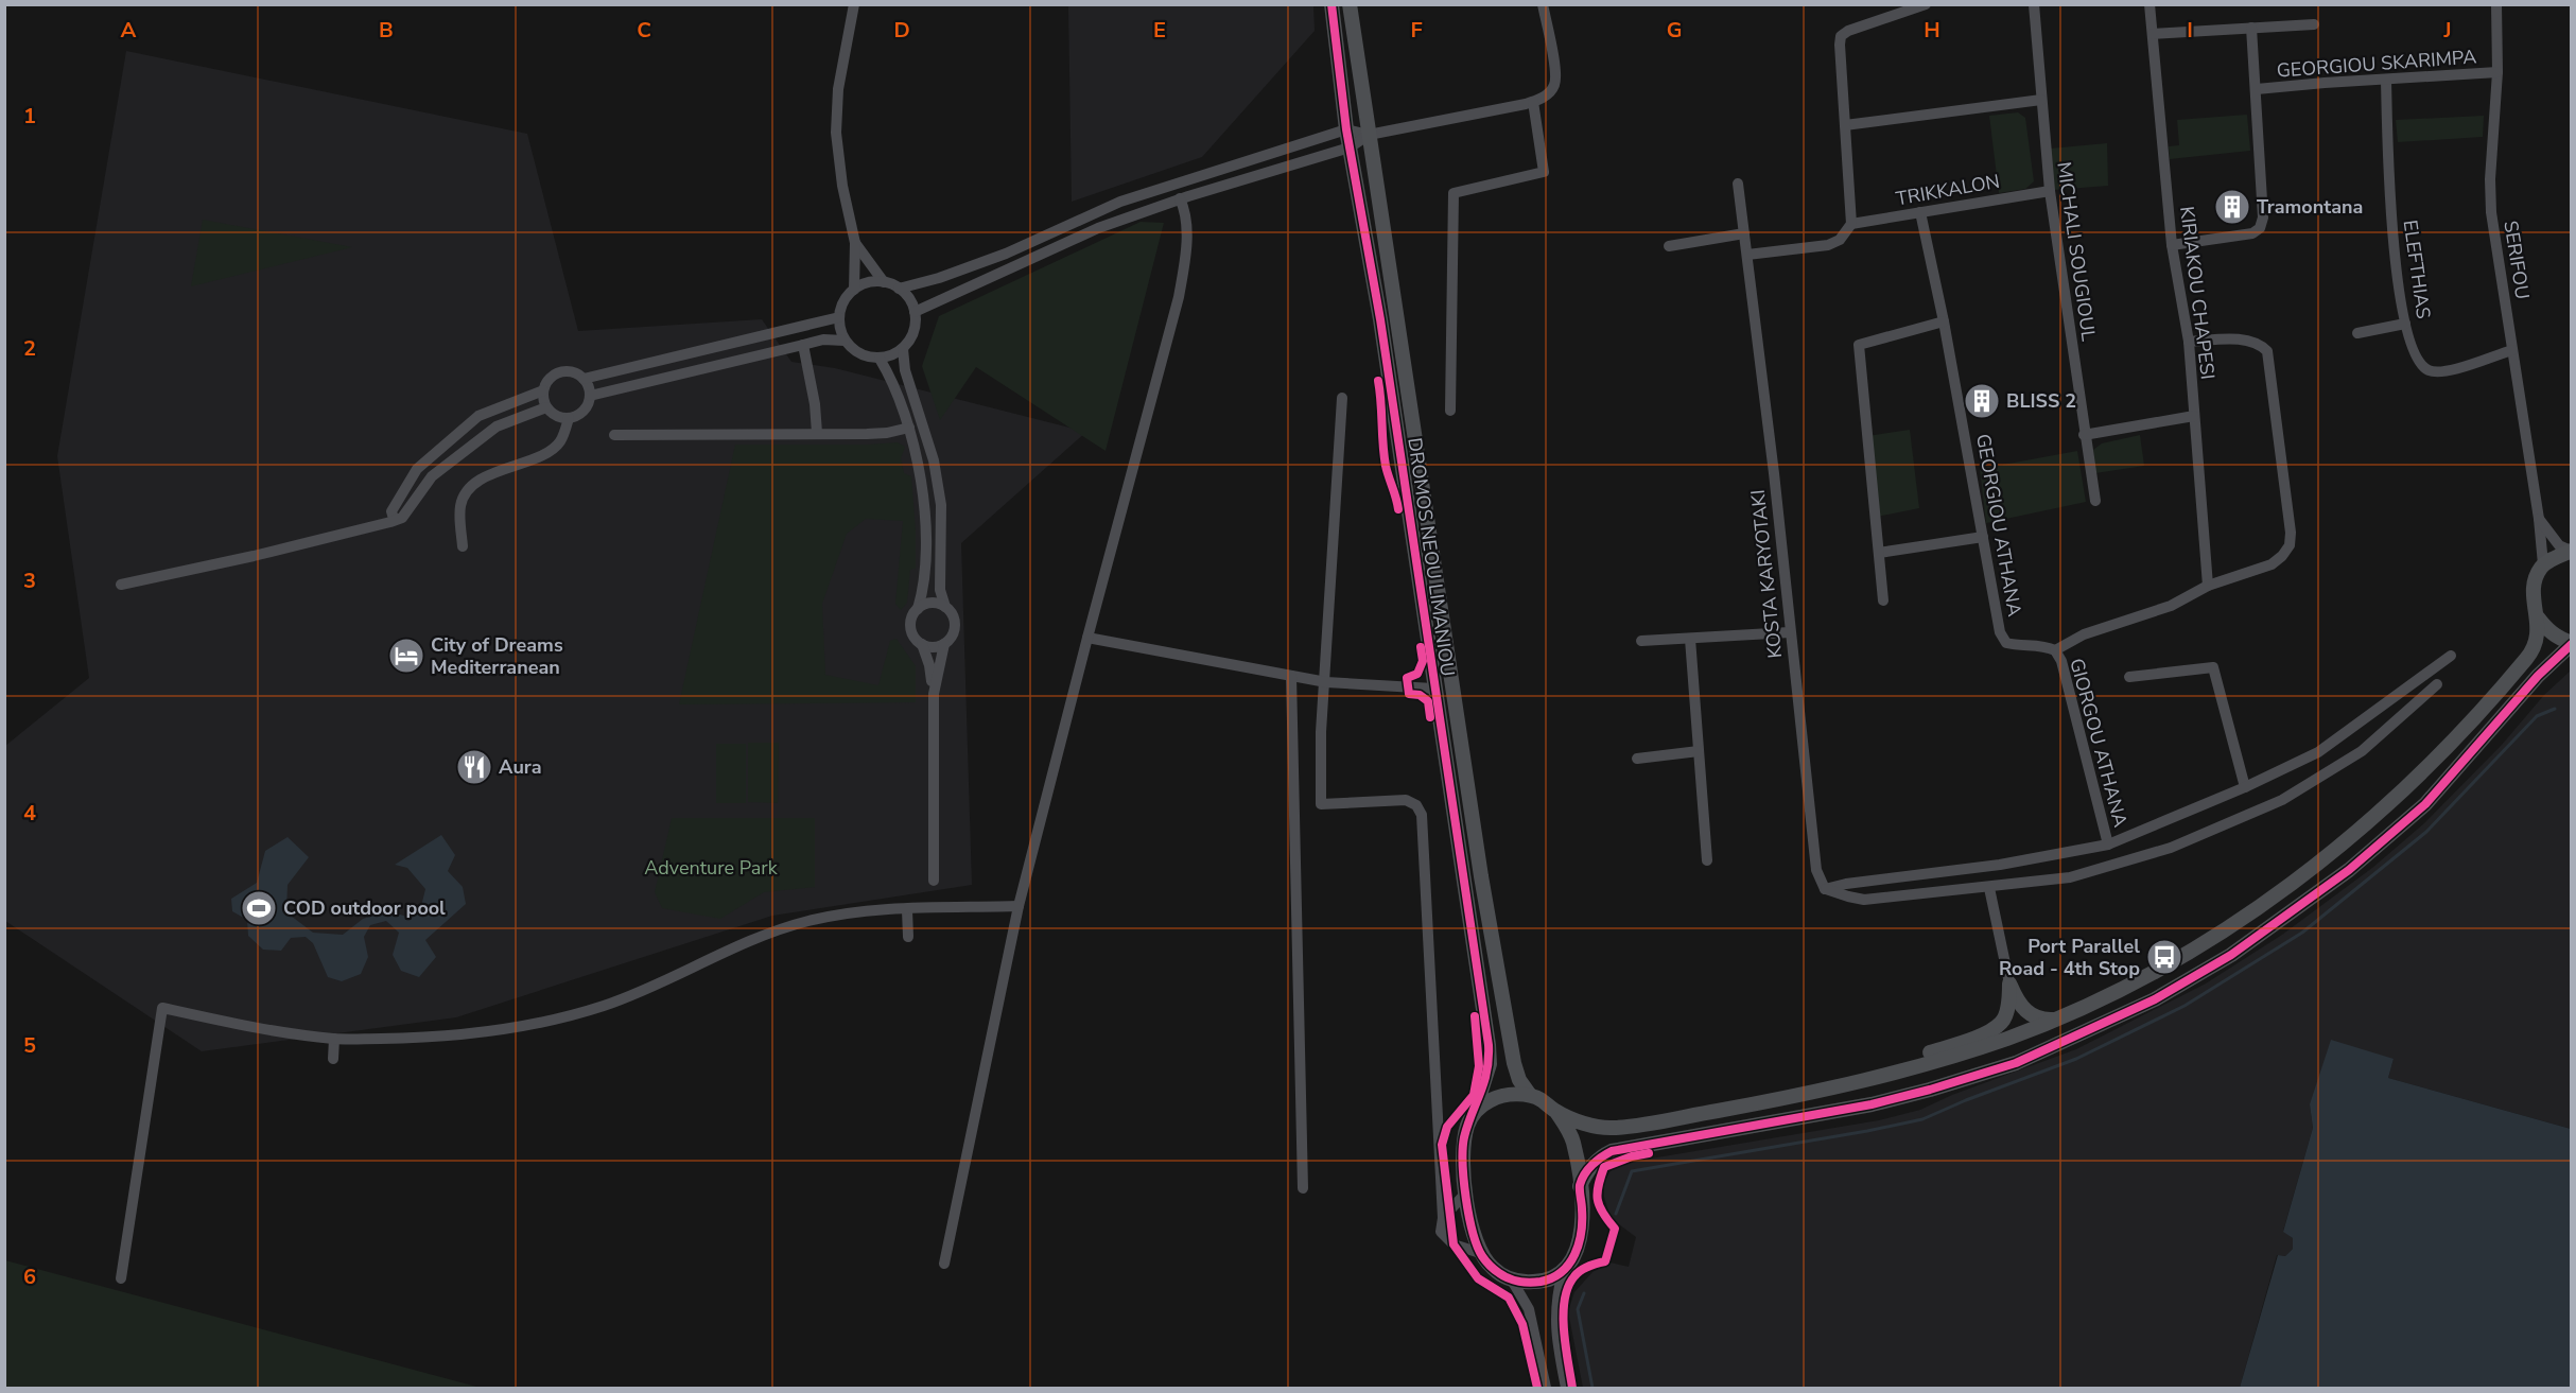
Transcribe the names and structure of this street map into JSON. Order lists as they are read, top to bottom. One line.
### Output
{"streets":{"main road":["DROMOS NEOU LIMANIOU"],"street":["GEORGIOU SKARIMPA","TRIKKALON","MICHALI SOUGIOUL","SERIFOU","ELEFTHIAS","KIRIAKOU CHAPESI","GEORGIOU ATHANA","KOSTA KARYOTAKI","GIORGOU ATHANA"]},"crossings":[["GEORGIOU SKARIMPA","SERIFOU"],["GEORGIOU SKARIMPA","ELEFTHIAS"],["TRIKKALON","MICHALI SOUGIOUL"],["TRIKKALON","GEORGIOU ATHANA"],["SERIFOU","ELEFTHIAS"],["GEORGIOU ATHANA","GIORGOU ATHANA"]],"parks":["Adventure Park"],"places":{"building":["Tramontana","BLISS 2"],"hotel":["City of Dreams Mediterranean"],"restaurant":["Aura"],"sports":["COD outdoor pool"],"bus stop":["Port Parallel Road - 4th Stop"]},"grid":{"columns":["A","B","C","D","E","F","G","H","I","J"],"rows":["1","2","3","4","5","6"]}}
